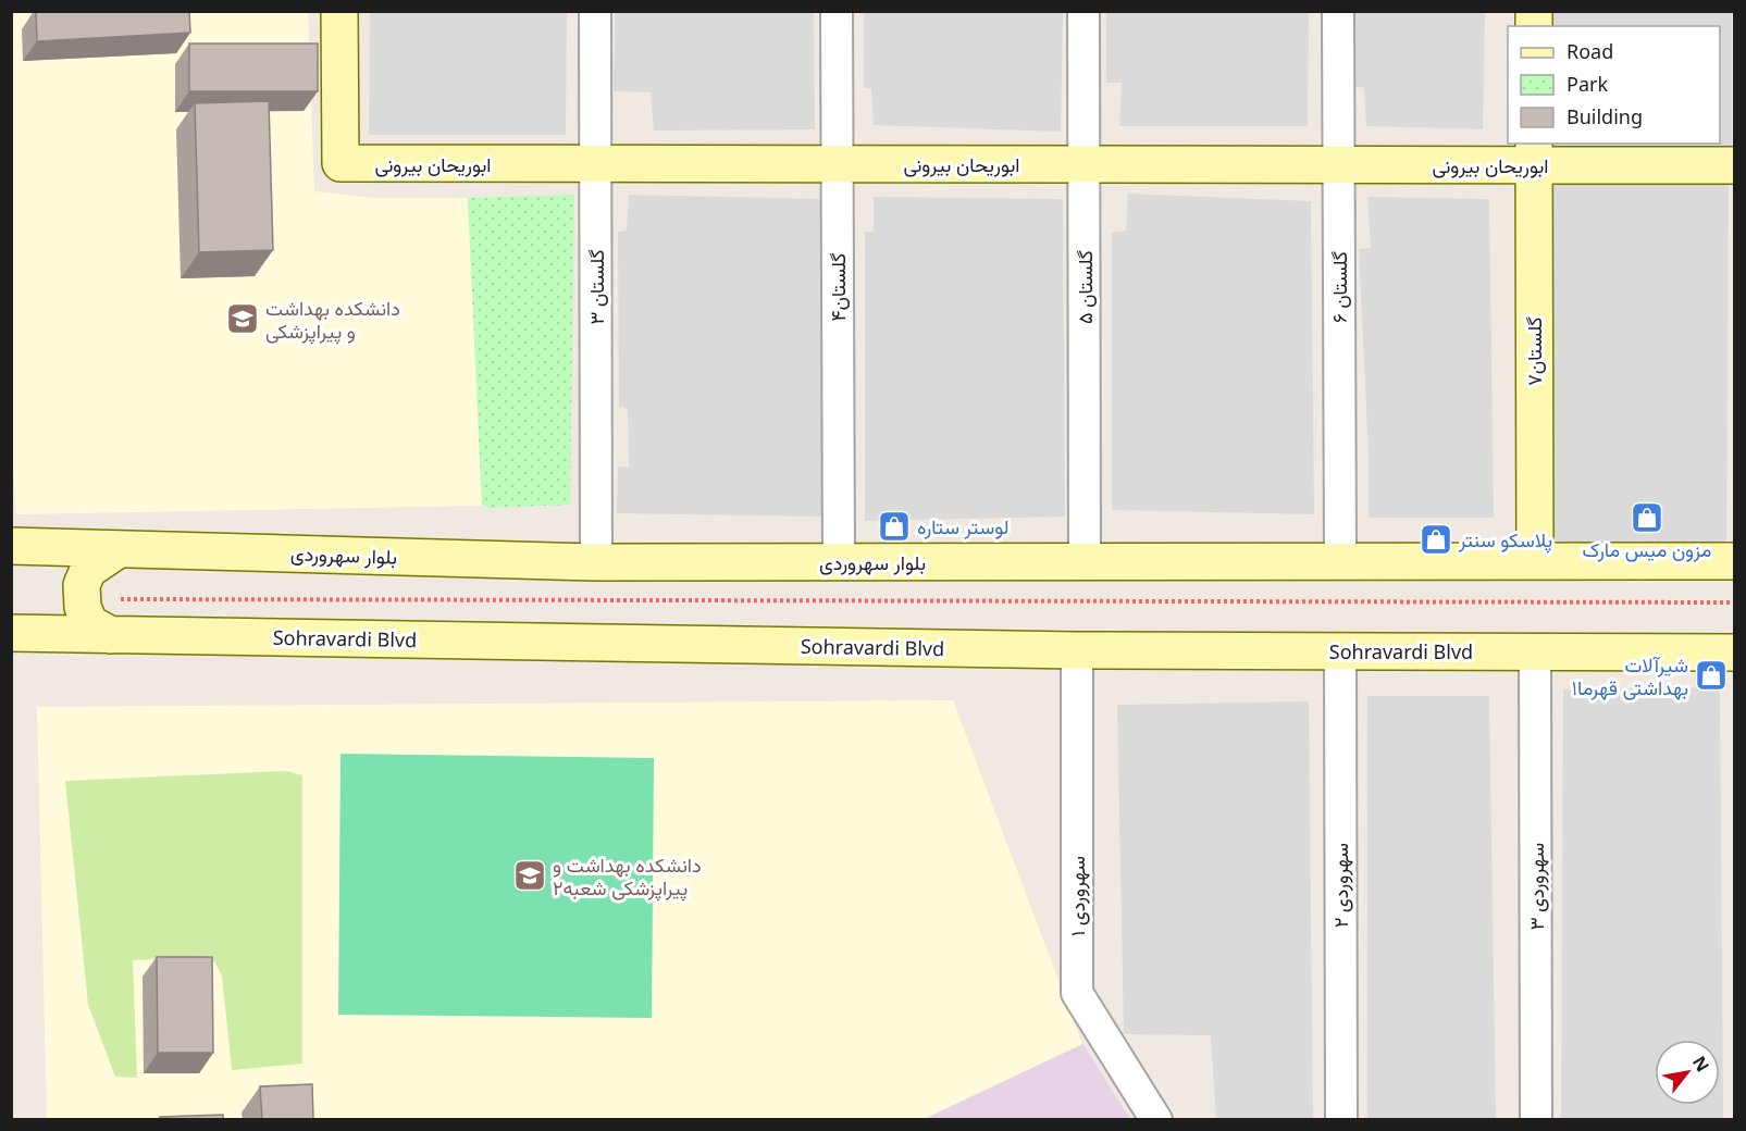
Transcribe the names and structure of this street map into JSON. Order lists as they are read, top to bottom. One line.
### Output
{"streets":{"main road":["ابوریحان بیرونی","گلستان۷","بلوار سهروردی","Sohravardi Blvd"],"street":["گلستان ۳","گلستان۴","گلستان ۵","گلستان ۶","سهروردی ۲","سهروردی ۳","سهروردی ۱"]},"crossings":[["ابوریحان بیرونی","گلستان ۳"],["ابوریحان بیرونی","گلستان۴"],["ابوریحان بیرونی","گلستان ۵"],["ابوریحان بیرونی","گلستان ۶"],["ابوریحان بیرونی","گلستان۷"],["گلستان ۳","بلوار سهروردی"],["گلستان۴","بلوار سهروردی"],["گلستان ۵","بلوار سهروردی"],["گلستان ۶","بلوار سهروردی"],["گلستان۷","بلوار سهروردی"],["Sohravardi Blvd","سهروردی ۲"],["Sohravardi Blvd","سهروردی ۳"],["Sohravardi Blvd","سهروردی ۱"]],"places":{"school or university":["دانشکده بهداشت و پیراپزشکی","دانشکده بهداشت و پیراپزشکى شعبه۲"],"shop":["مزون میس مارک","لوستر ستاره","پلاسکو سنتر","شیرآلات بهداشتی قهرما۱"]},"legend":["Road","Park","Building"],"north":"top right"}
